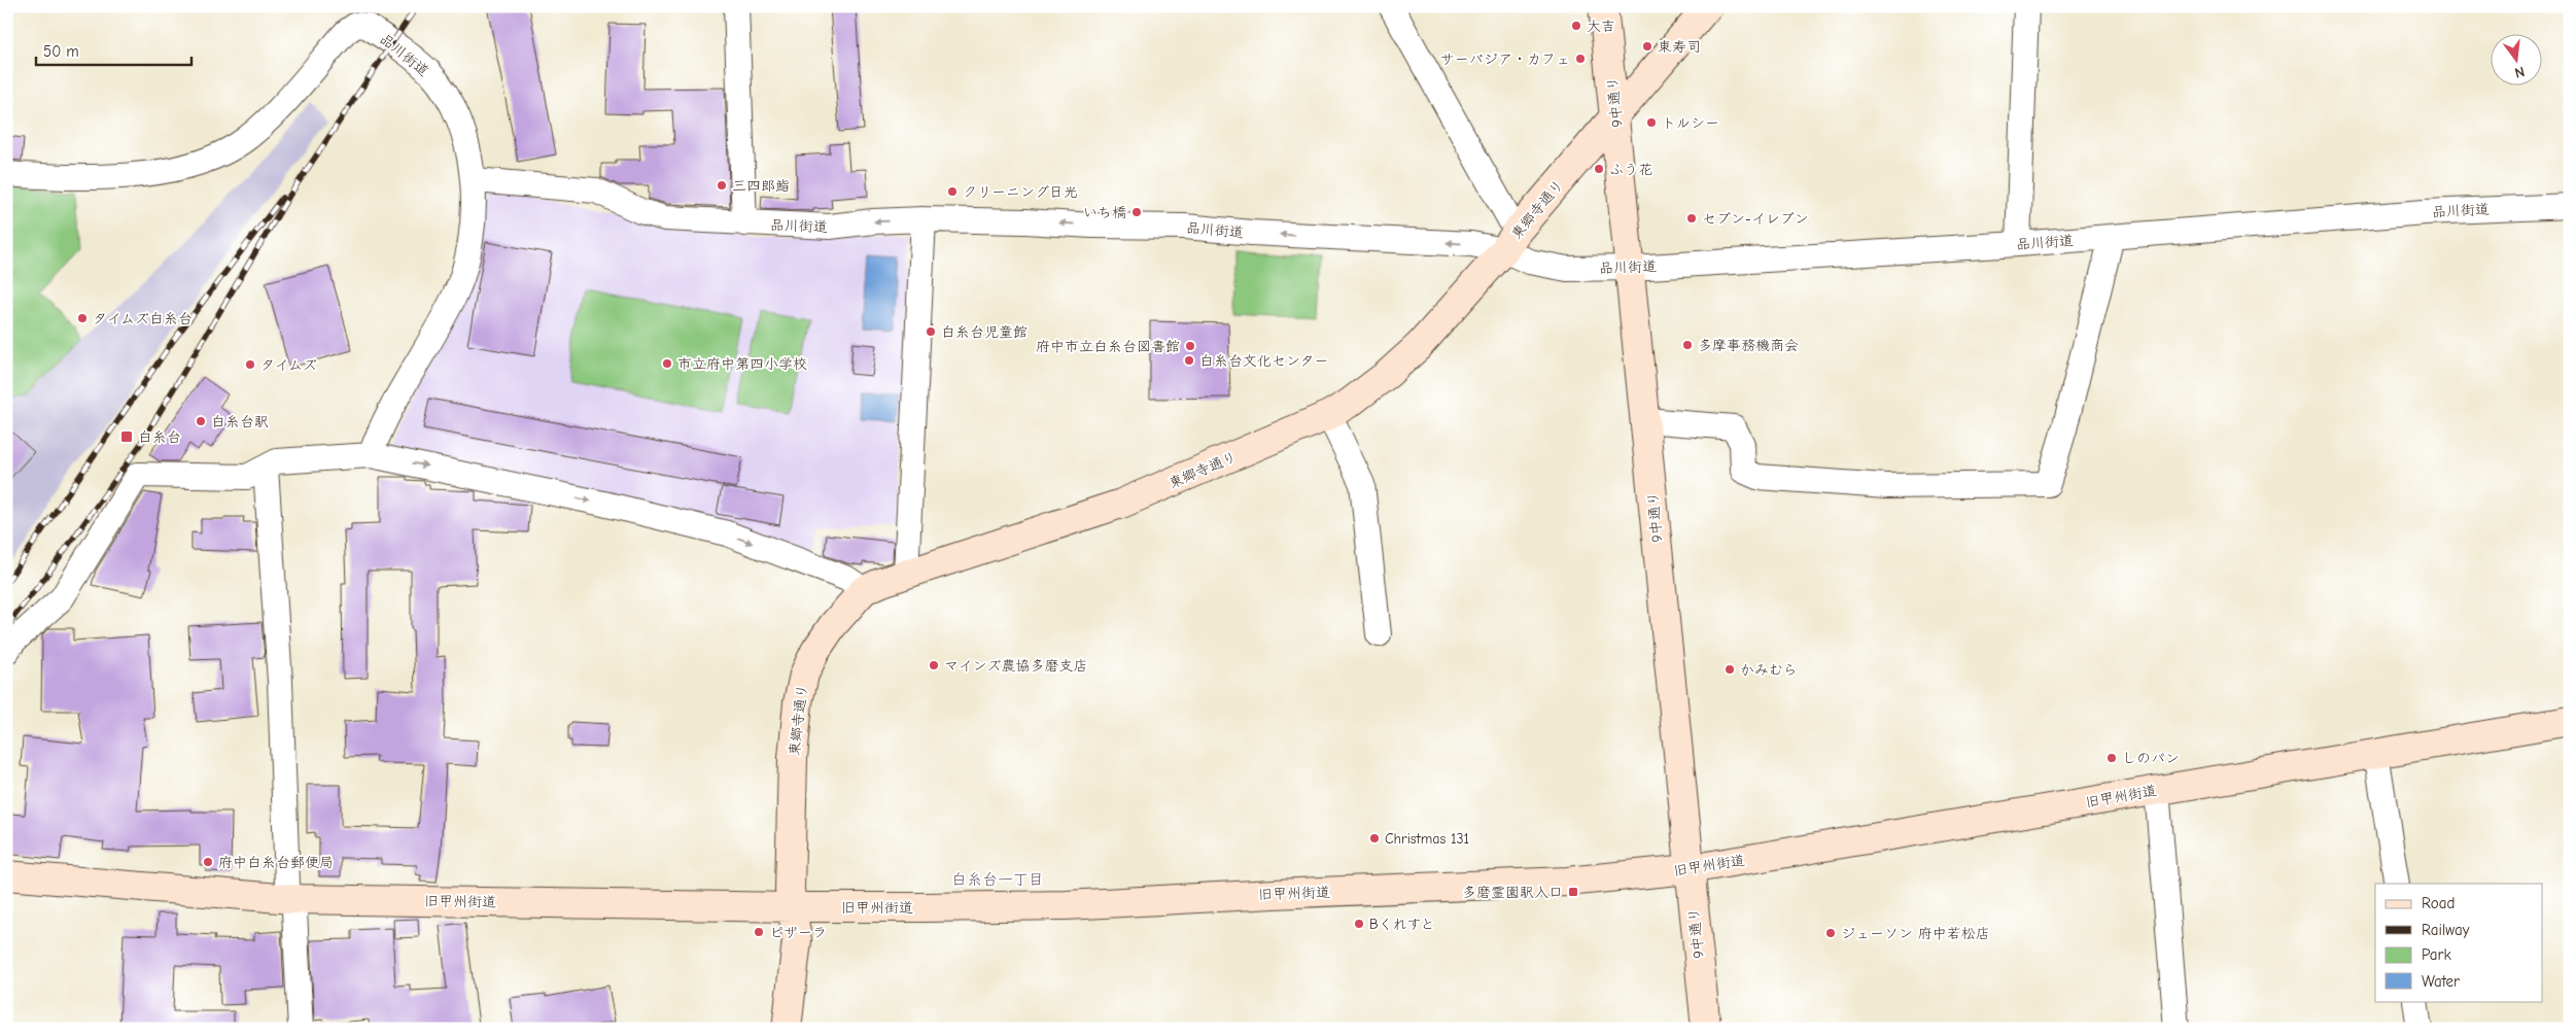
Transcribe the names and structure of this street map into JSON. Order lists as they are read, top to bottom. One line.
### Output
{"streets":{"main road":["9中通り","東郷寺通り","旧甲州街道"],"street":["品川街道"]},"crossings":[["品川街道","9中通り"],["品川街道","東郷寺通り"],["9中通り","東郷寺通り"],["9中通り","旧甲州街道"],["東郷寺通り","旧甲州街道"]],"districts":["白糸台一丁目"],"places":{"other":["大吉","東寿司","サーバジア・カフェ","トルシー","ふう花","三四郎鮨","クリーニング日光","いち橋","セブン-イレブン","タイムズ白糸台","白糸台児童館","多摩事務機商会","府中市立白糸台図書館","白糸台文化センター","市立府中第四小学校","タイムズ","白糸台駅","マインズ農協多磨支店","かみむら","しのパン","Christmas 131","府中白糸台郵便局","Bくれすと","ピザーラ","ジェーソン 府中若松店"],"transit":["白糸台","多磨霊園駅入口"]},"legend":["Road","Railway","Park","Water"],"scale_bar":"50 m","north":"bottom"}
